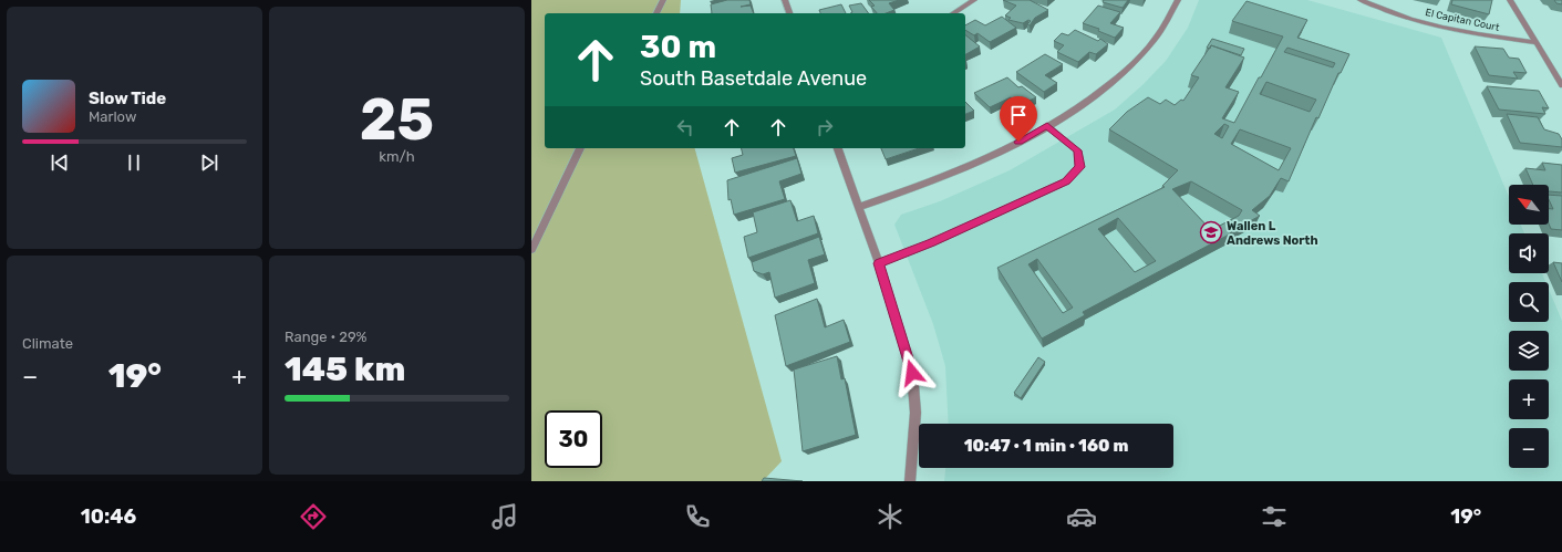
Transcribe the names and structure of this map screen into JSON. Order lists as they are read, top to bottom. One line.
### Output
{"streets":{"street":["El Capitan Court"]},"places":{"school or university":["Wallen L Andrews North"]},"north":"top left","page":{"tile":[["25","km/h"],"Climate",["Range · 29%","145 km"]],"turn":["30 m","South Basetdale Avenue"],"song":["Slow Tide","Marlow"],"map_buttons":["+","−"],"heat":["−","19°","+"],"limit":"30","trip":"10:47 · 1 min · 160 m","tabs":["10:46","19°"]}}
